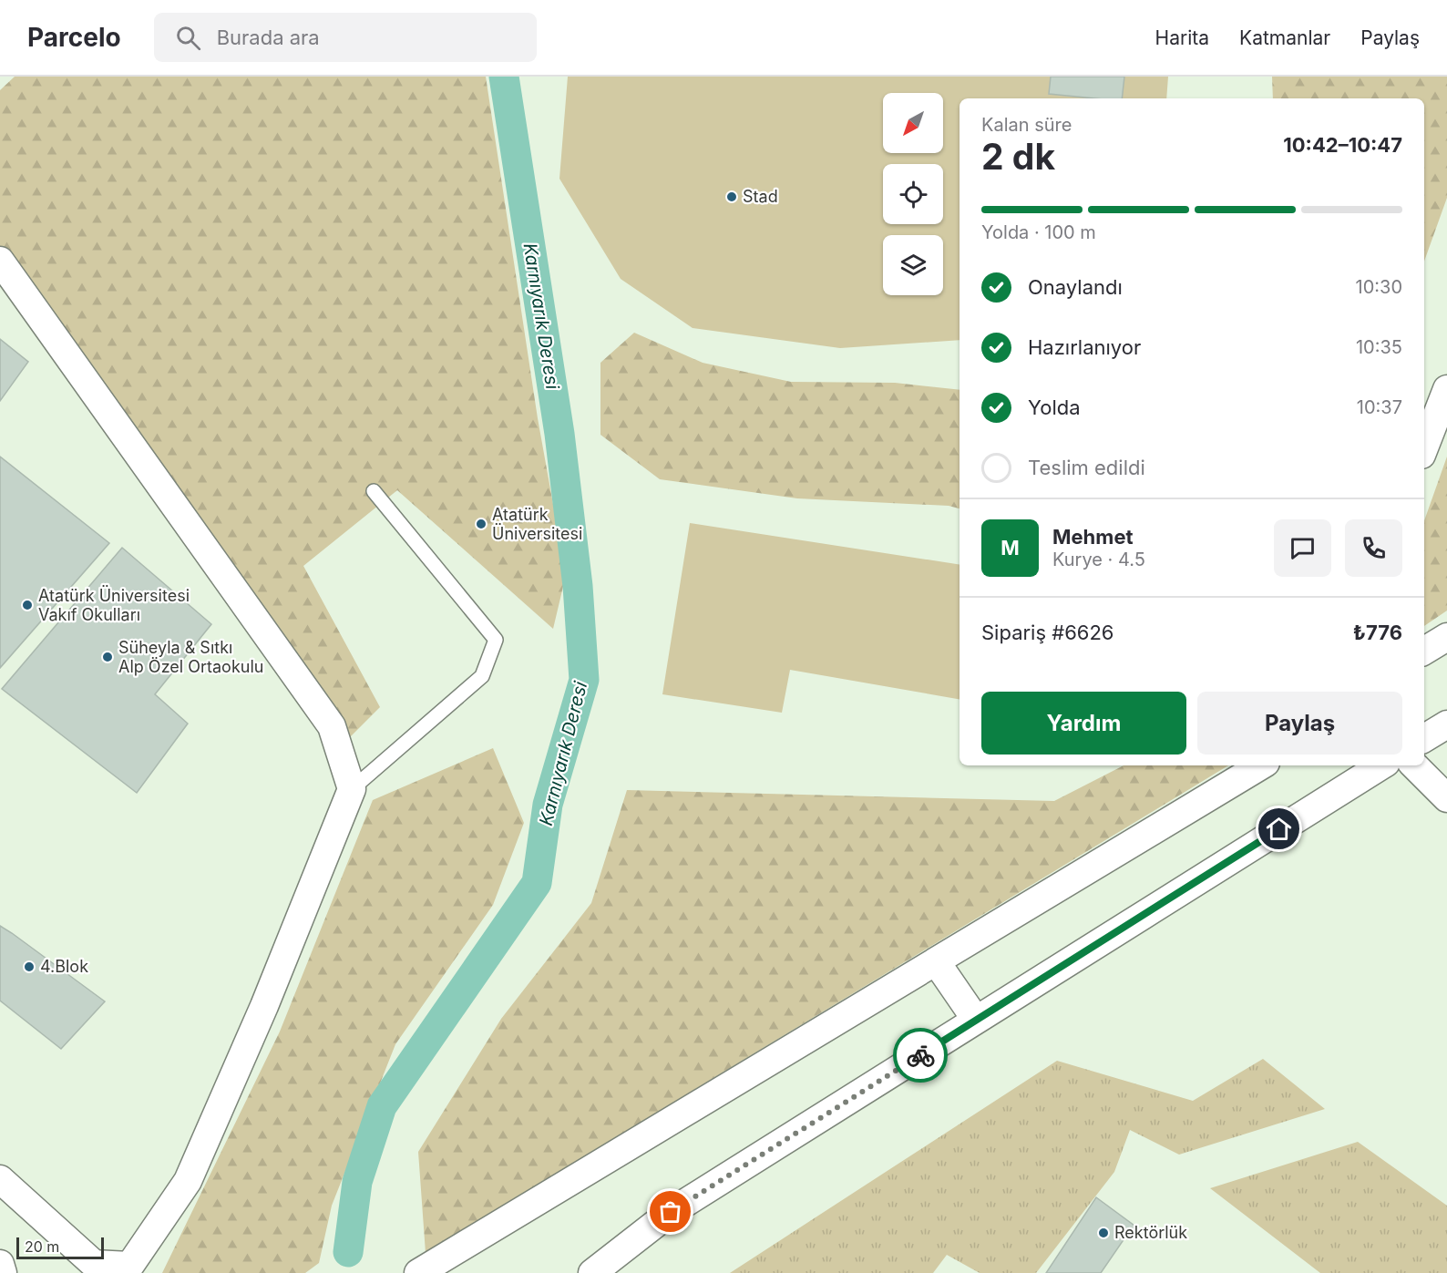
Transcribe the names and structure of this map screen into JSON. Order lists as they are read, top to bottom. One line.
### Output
{"water":["Karnıyarık Deresi"],"places":["Stad","Atatürk Üniversitesi","Atatürk Üniversitesi Vakıf Okulları","Süheyla & Sıtkı Alp Özel Ortaokulu","4.Blok","Rektörlük"],"scale_bar":"20 m","north":"bottom left","page":{"header":"Parcelo","search":"Burada ara","nav":["Harita","Katmanlar","Paylaş"],"heading":["2 dk","Kalan süre","10:42–10:47"],"panel":["Mehmet","Kurye · 4.5","Sipariş #6626","₺776"],"bar":"Yolda · 100 m","list":[["Onaylandı","10:30"],["Hazırlanıyor","10:35"],["Yolda","10:37"],"Teslim edildi"],"round":"M","buttons":["Yardım","Paylaş"],"scale":"20 m"}}
